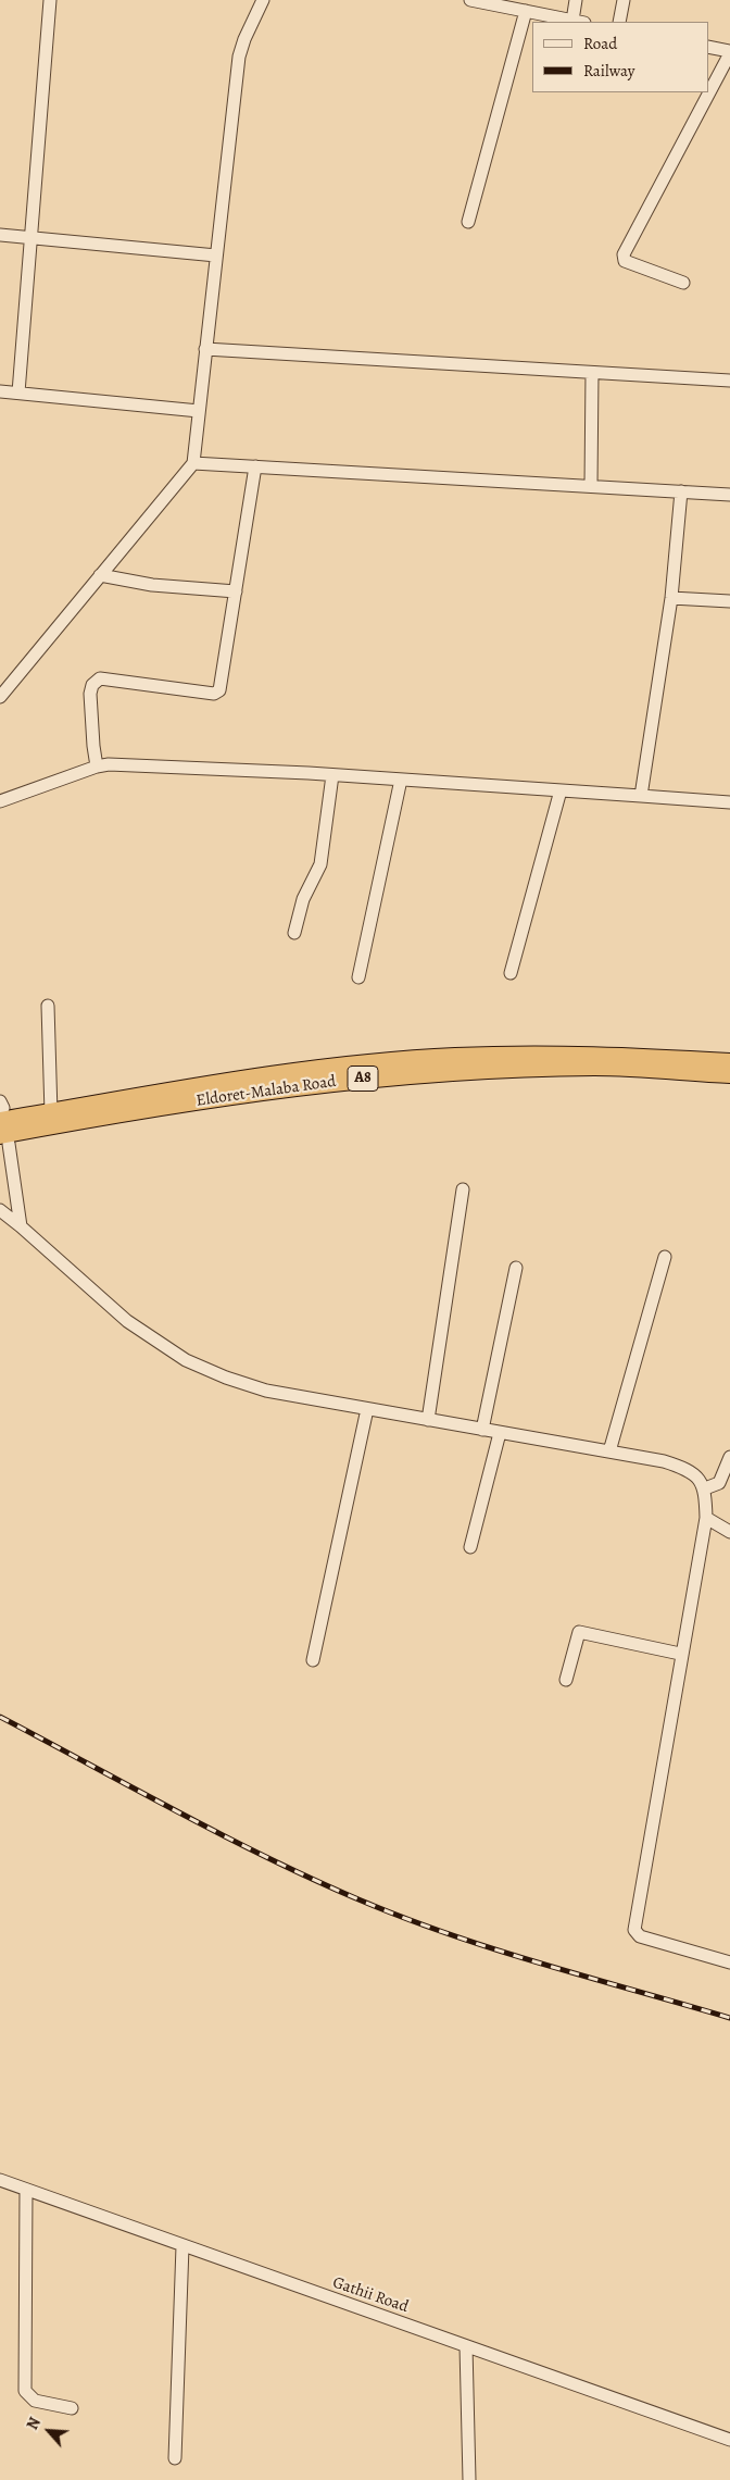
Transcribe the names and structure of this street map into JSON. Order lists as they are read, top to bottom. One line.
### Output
{"streets":{"highway":["A8","Eldoret-Malaba Road"],"street":["Gathii Road"]},"legend":["Road","Railway"],"north":"top left"}
